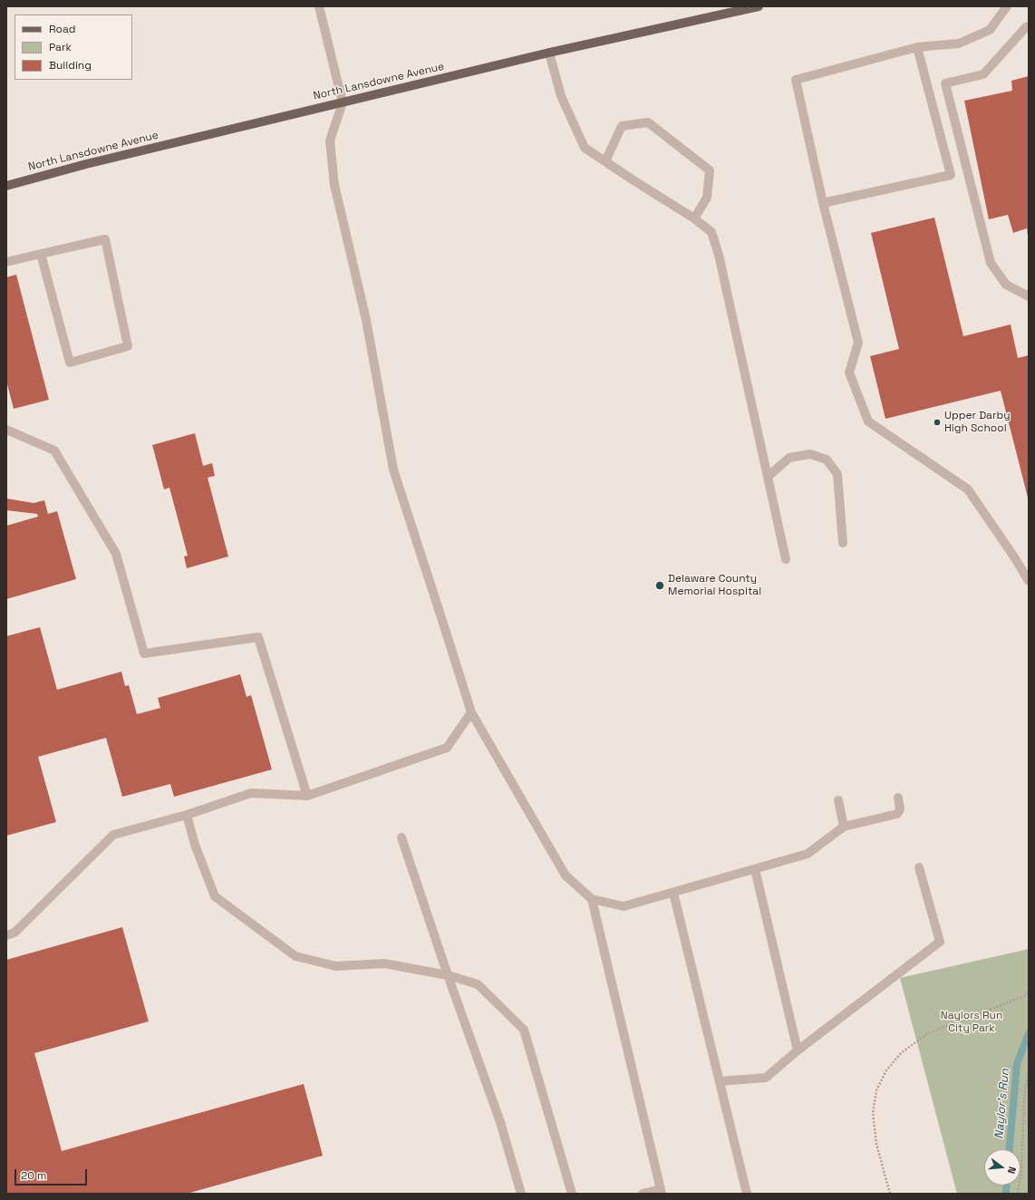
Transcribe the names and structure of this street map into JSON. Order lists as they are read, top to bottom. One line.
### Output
{"streets":{"main road":["North Lansdowne Avenue"]},"water":["Naylor's Run"],"parks":["Naylors Run City Park"],"places":["Upper Darby High School","Delaware County Memorial Hospital"],"legend":["Road","Park","Building"],"scale_bar":"20 m","north":"right"}
